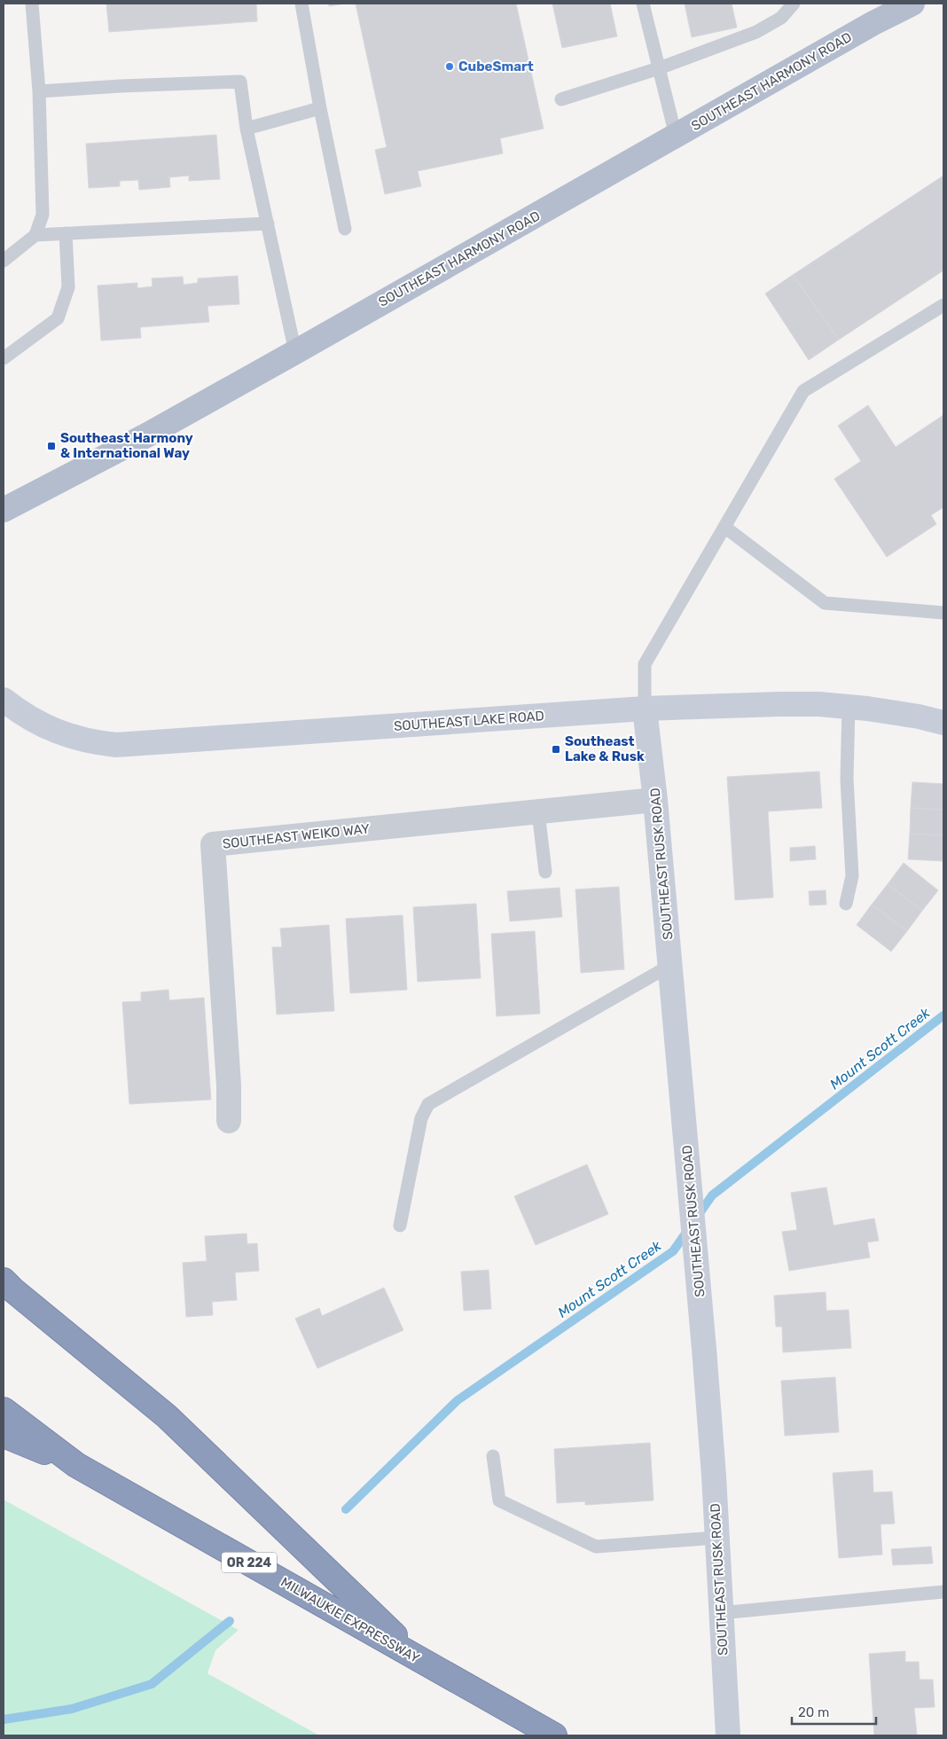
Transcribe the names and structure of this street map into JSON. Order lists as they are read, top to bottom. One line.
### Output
{"streets":{"highway":["OR 224","MILWAUKIE EXPRESSWAY"],"main road":["SOUTHEAST HARMONY ROAD"],"street":["SOUTHEAST LAKE ROAD","SOUTHEAST WEIKO WAY","SOUTHEAST RUSK ROAD"]},"crossings":[["SOUTHEAST LAKE ROAD","SOUTHEAST RUSK ROAD"],["SOUTHEAST WEIKO WAY","SOUTHEAST RUSK ROAD"]],"water":["Mount Scott Creek"],"places":{"other":["CubeSmart"],"transit":["Southeast Harmony & International Way","Southeast Lake & Rusk"]},"scale_bar":"20 m"}
